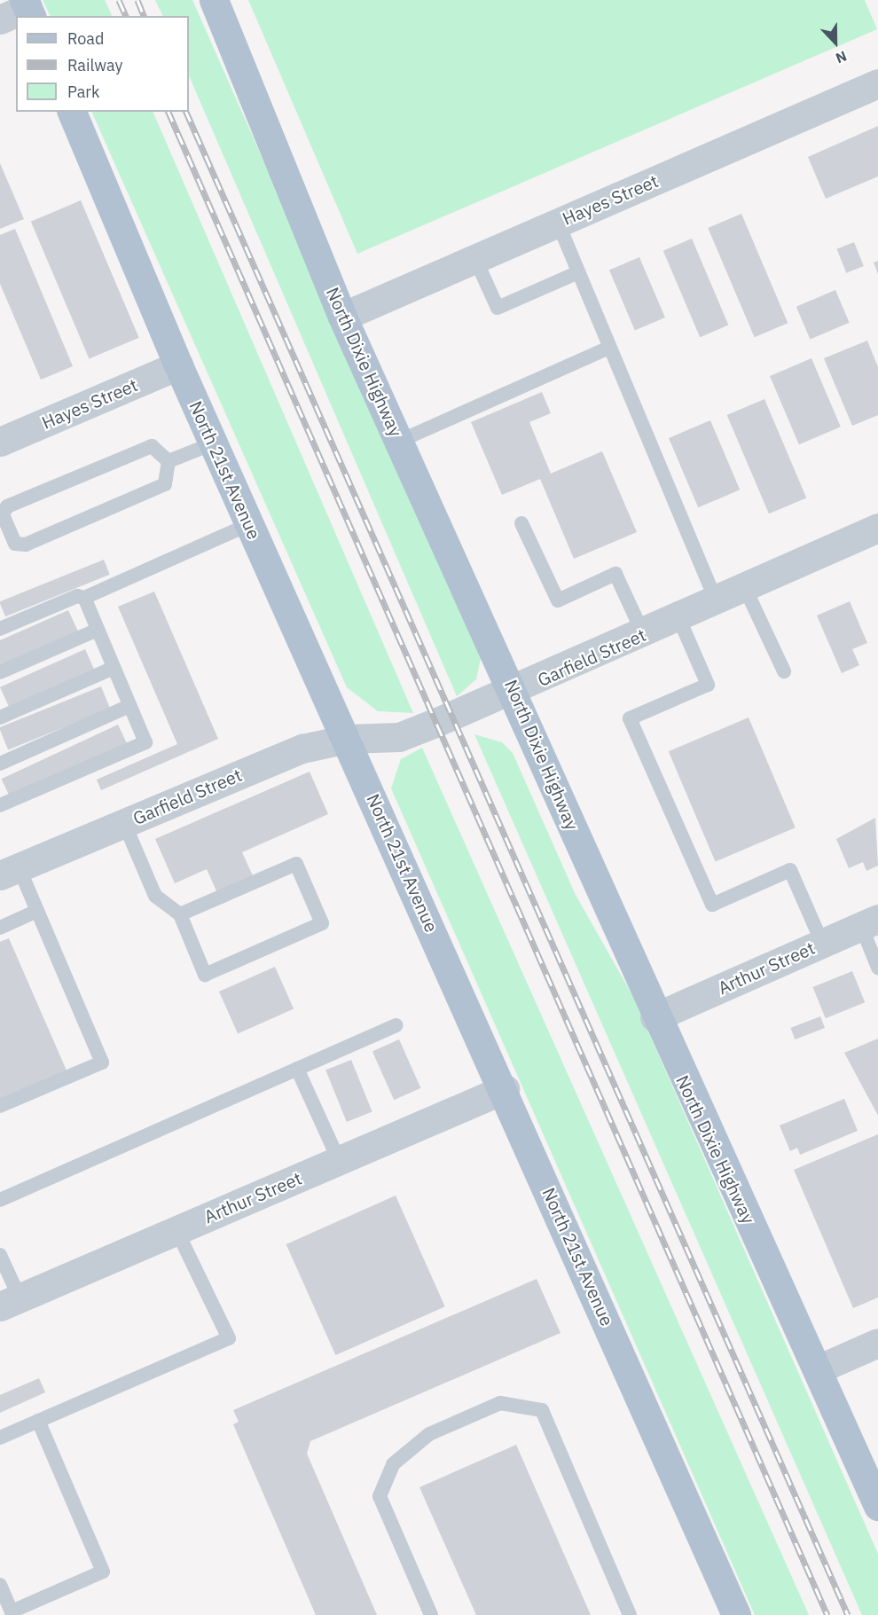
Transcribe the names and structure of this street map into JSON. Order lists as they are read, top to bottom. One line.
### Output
{"streets":{"main road":["North Dixie Highway","North 21st Avenue"],"street":["Hayes Street","Garfield Street","Arthur Street"]},"crossings":[["Hayes Street","North Dixie Highway"],["Hayes Street","North 21st Avenue"],["North Dixie Highway","Garfield Street"],["North Dixie Highway","Arthur Street"],["North 21st Avenue","Garfield Street"],["North 21st Avenue","Arthur Street"]],"legend":["Road","Railway","Park"],"north":"bottom"}
